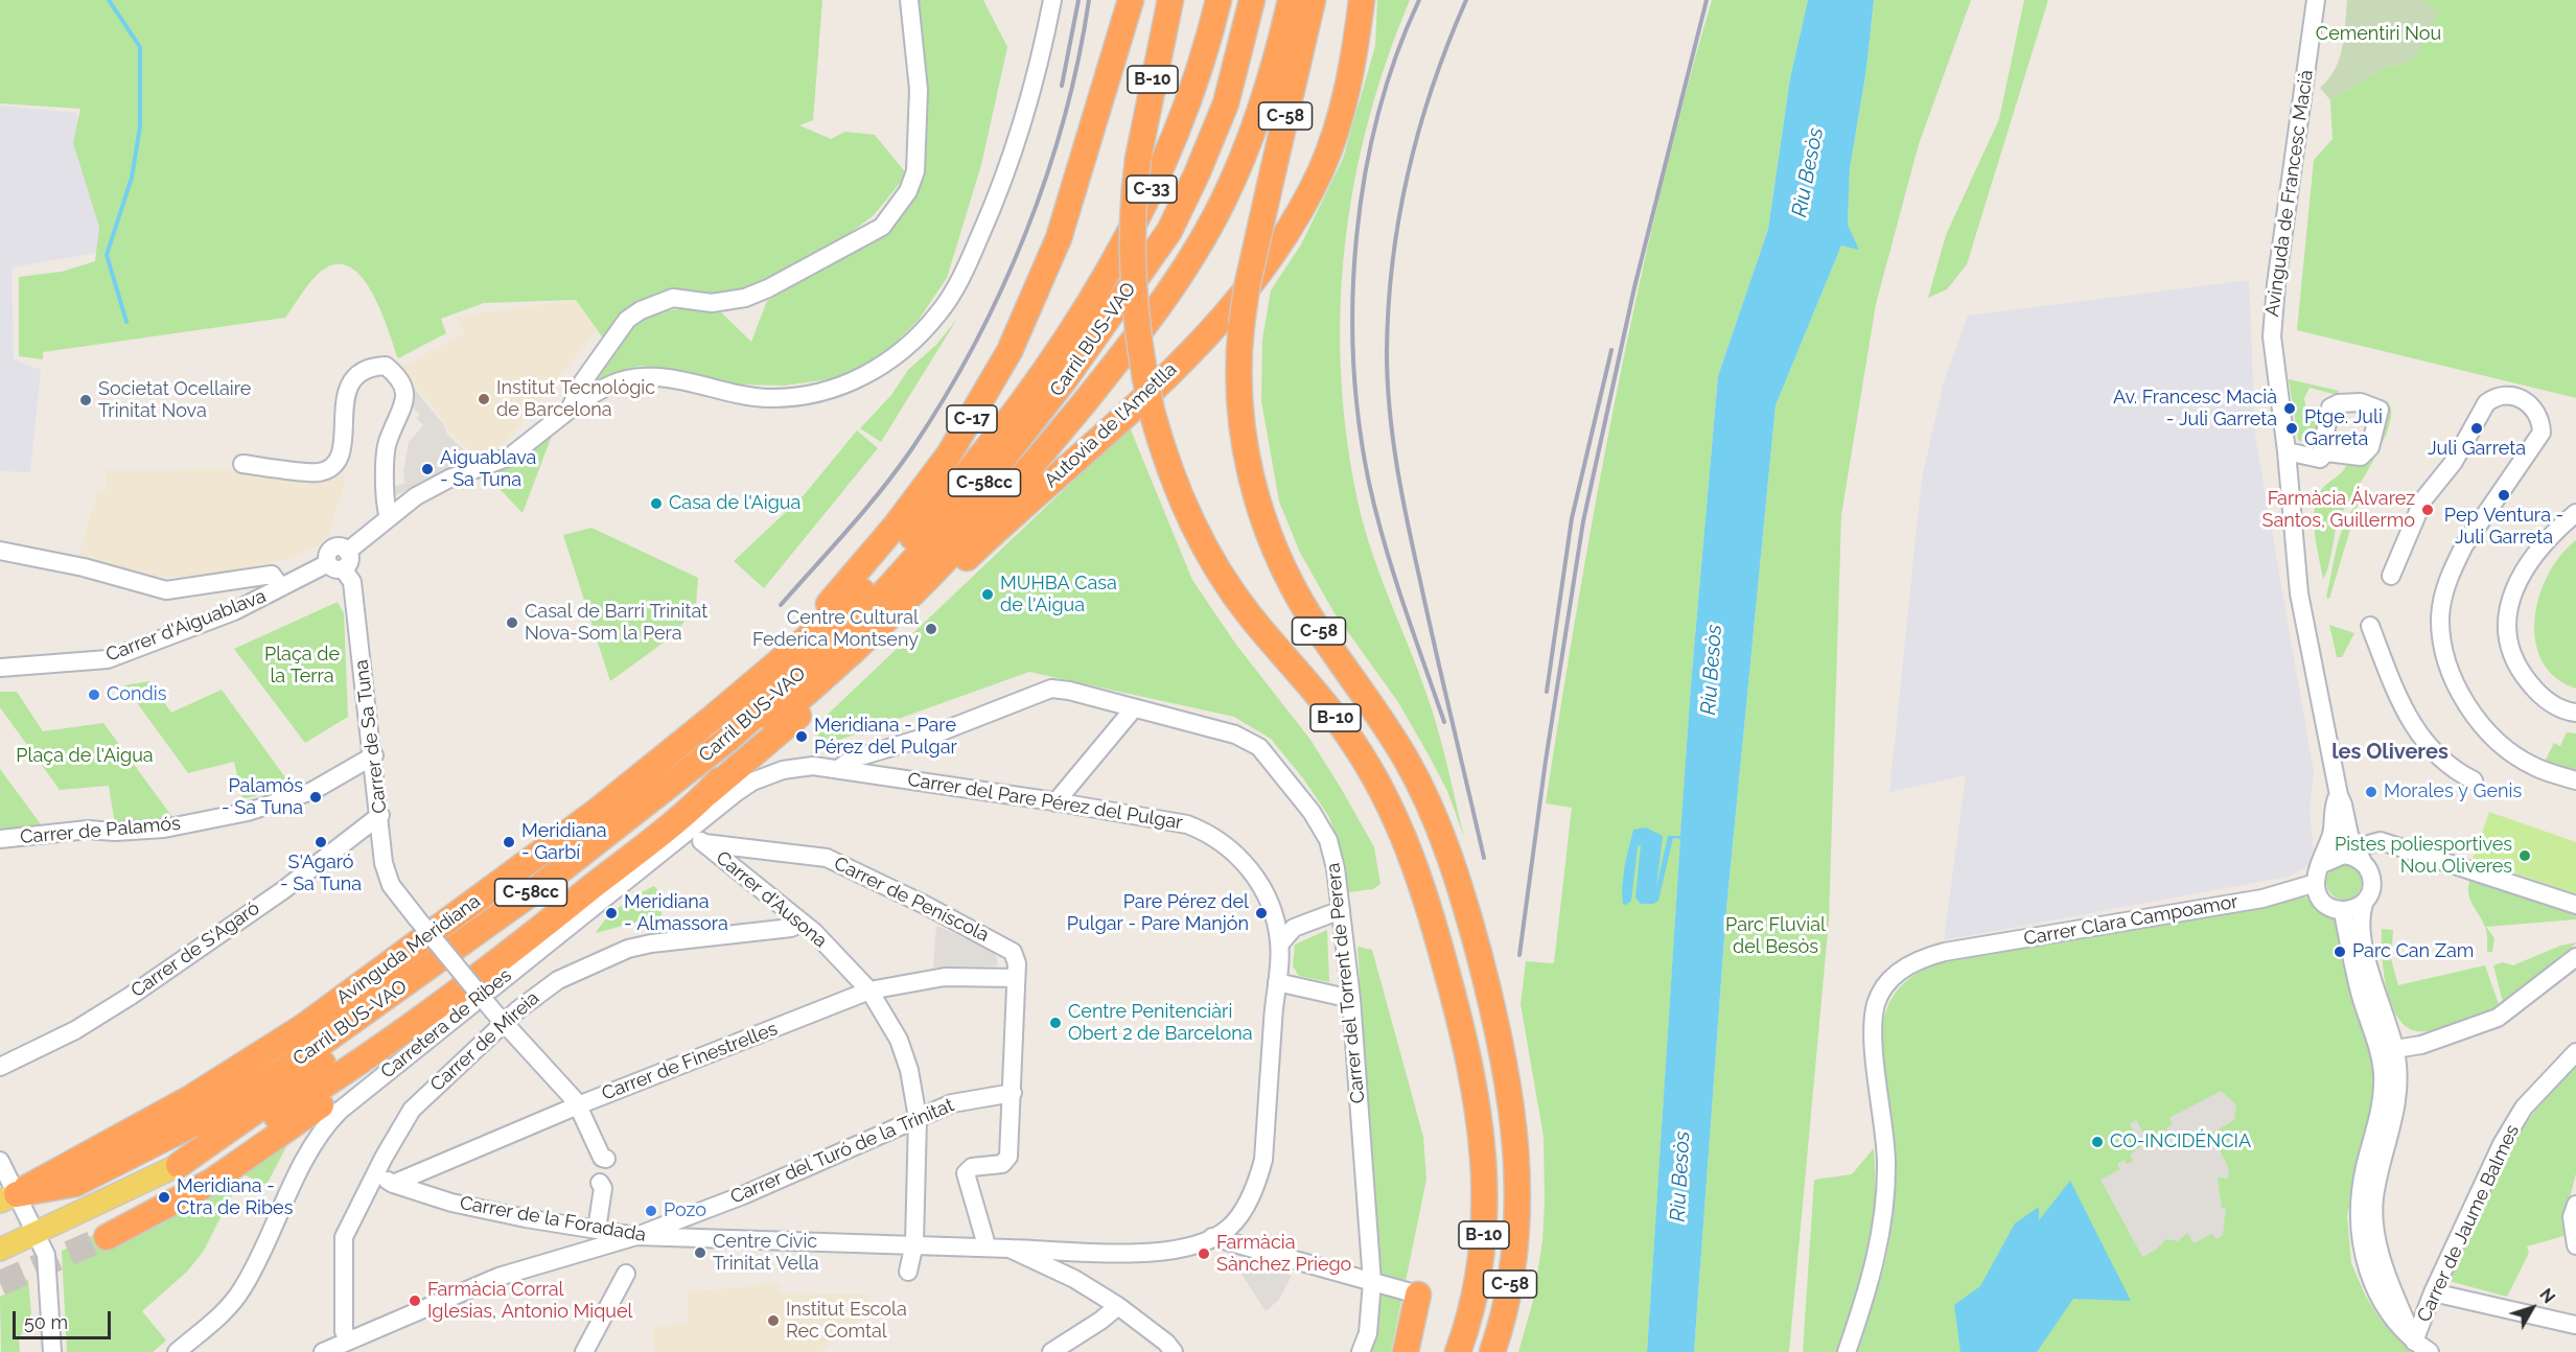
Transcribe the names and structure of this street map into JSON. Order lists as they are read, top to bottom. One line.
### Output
{"streets":{"highway":["B-10","C-58","C-33","Carril BUS-VAO","C-17","Autovia de l'Ametlla","C-58cc","Avinguda Meridiana"],"street":["Avinguda de Francesc Macià","Carrer d'Aiguablava","Carrer de Sa Tuna","Carrer del Pare Pérez del Pulgar","Carrer de Palamós","Carrer d'Ausona","Carrer de Peníscola","Carrer Clara Campoamor","Carrer de S'Agaró","Carrer del Torrent de Perera","Carretera de Ribes","Carrer de Mireia","Carrer de Finestrelles","Carrer del Turó de la Trinitat","Carrer de la Foradada","Carrer de Jaume Balmes"]},"crossings":[["C-33","C-17"],["C-33","Avinguda Meridiana"],["Avinguda de Francesc Macià","Carrer Clara Campoamor"],["Carril BUS-VAO","Avinguda Meridiana"],["C-17","Avinguda Meridiana"],["Carrer d'Aiguablava","Carrer de Sa Tuna"],["Carrer de Sa Tuna","Carrer de Palamós"],["Carrer de Sa Tuna","Carrer de S'Agaró"],["Carrer de Sa Tuna","Carrer de Mireia"],["Carrer de Sa Tuna","Carrer de Finestrelles"],["Carrer del Pare Pérez del Pulgar","Carrer del Torrent de Perera"],["Carrer del Pare Pérez del Pulgar","Carrer de la Foradada"],["Carrer d'Ausona","Carrer de Peníscola"],["Carrer d'Ausona","Carrer de Mireia"],["Carrer d'Ausona","Carrer de Finestrelles"],["Carrer d'Ausona","Carrer del Turó de la Trinitat"],["Carrer d'Ausona","Carrer de la Foradada"],["Carrer de Peníscola","Carretera de Ribes"],["Carrer de Peníscola","Carrer de Finestrelles"],["Carrer del Torrent de Perera","Carretera de Ribes"],["Carrer de Mireia","Carrer del Turó de la Trinitat"],["Carrer de Finestrelles","Carrer de la Foradada"],["Carrer del Turó de la Trinitat","Carrer de la Foradada"]],"districts":["les Oliveres"],"water":["Riu Besòs"],"parks":["Cementiri Nou","Plaça de la Terra","Plaça de l'Aigua","Parc Fluvial del Besòs"],"places":["Institut Tecnològic de Barcelona","Societat Ocellaire Trinitat Nova","Av. Francesc Macià - Juli Garreta","Ptge. Juli Garreta","Juli Garreta","Aiguablava - Sa Tuna","Pep Ventura - Juli Garreta","Casa de l'Aigua","Farmàcia Álvarez Santos, Guillermo","MUHBA Casa de l'Aigua","Casal de Barri Trinitat Nova-Som la Pera","Centre Cultural Federica Montseny","Condis","Meridiana - Pare Pérez del Pulgar","Morales y Genis","Palamós - Sa Tuna","S'Agaró - Sa Tuna","Meridiana - Garbí","Pistes poliesportives Nou Oliveres","Meridiana - Almassora","Pare Pérez del Pulgar - Pare Manjón","Parc Can Zam","Centre Penitenciàri Obert 2 de Barcelona","CO-INCIDÉNCIA","Meridiana - Ctra de Ribes","Pozo","Centre Cívic Trinitat Vella","Farmàcia Sànchez Priego","Farmàcia Corral Iglesias, Antonio Miquel","Institut Escola Rec Comtal"],"scale_bar":"50 m","north":"top right"}
